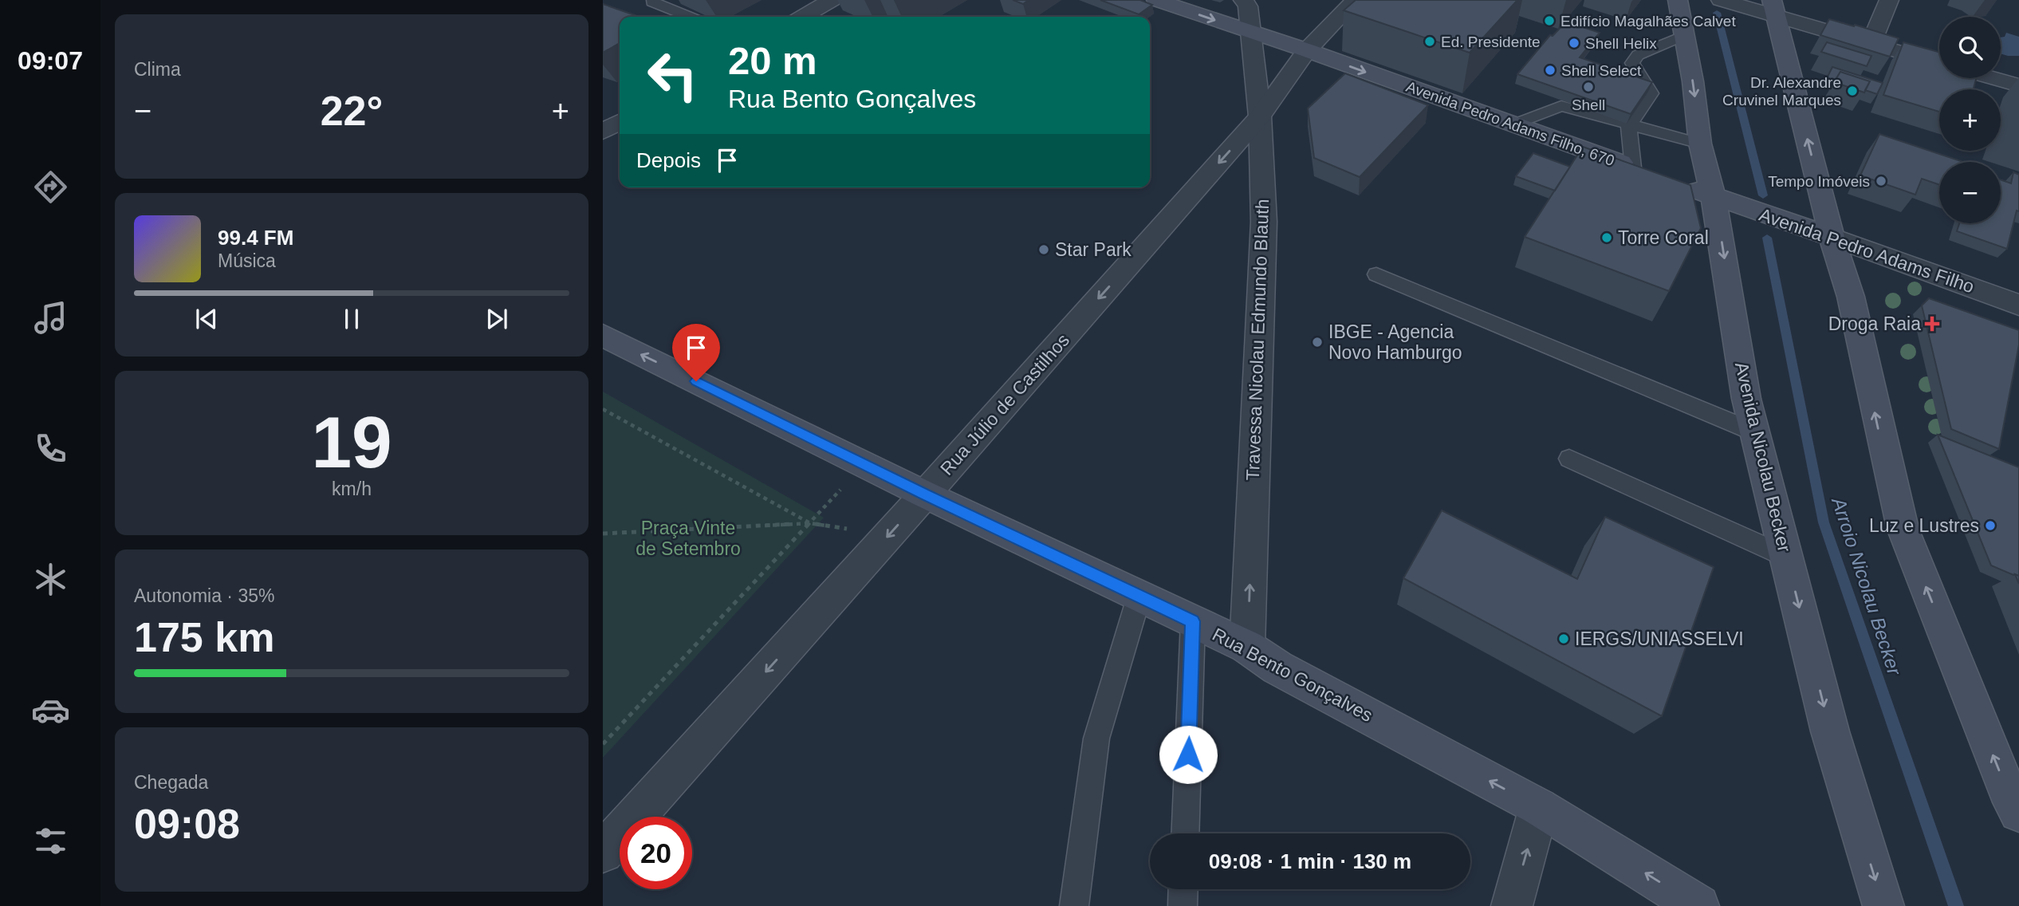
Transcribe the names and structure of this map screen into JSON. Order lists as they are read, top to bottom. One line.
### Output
{"streets":{"main road":["Avenida Pedro Adams Filho, 670","Avenida Pedro Adams Filho","Avenida Nicolau Becker","Rua Bento Gonçalves"],"street":["Travessa Nicolau Edmundo Blauth","Rua Júlio de Castilhos"]},"crossings":[["Avenida Pedro Adams Filho, 670","Rua Júlio de Castilhos"],["Avenida Pedro Adams Filho","Avenida Nicolau Becker"],["Travessa Nicolau Edmundo Blauth","Rua Júlio de Castilhos"],["Travessa Nicolau Edmundo Blauth","Rua Bento Gonçalves"],["Rua Júlio de Castilhos","Rua Bento Gonçalves"]],"one_way":["Avenida Pedro Adams Filho, 670","Travessa Nicolau Edmundo Blauth","Rua Júlio de Castilhos","Rua Bento Gonçalves"],"water":["Arroio Nicolau Becker"],"parks":["Praça Vinte de Setembro"],"places":{"other":["Edifício Magalhães Calvet","Ed. Presidente","Shell Helix","Shell Select","Shell","Dr. Alexandre Cruvinel Marques","Tempo Imóveis","Torre Coral","Star Park","IBGE - Agencia Novo Hamburgo","Luz e Lustres","IERGS/UNIASSELVI"],"health":["Droga Raia"]},"page":{"tabs":"09:07","tile":["Clima",["19","km/h"],["Autonomia · 35%","175 km"],["Chegada","09:08"]],"map_buttons":["+","−"],"turn":["20 m","Rua Bento Gonçalves"],"heat":["−","22°","+"],"then":"Depois","song":["99.4 FM","Música"],"limit":"20","trip":"09:08 · 1 min · 130 m"}}
